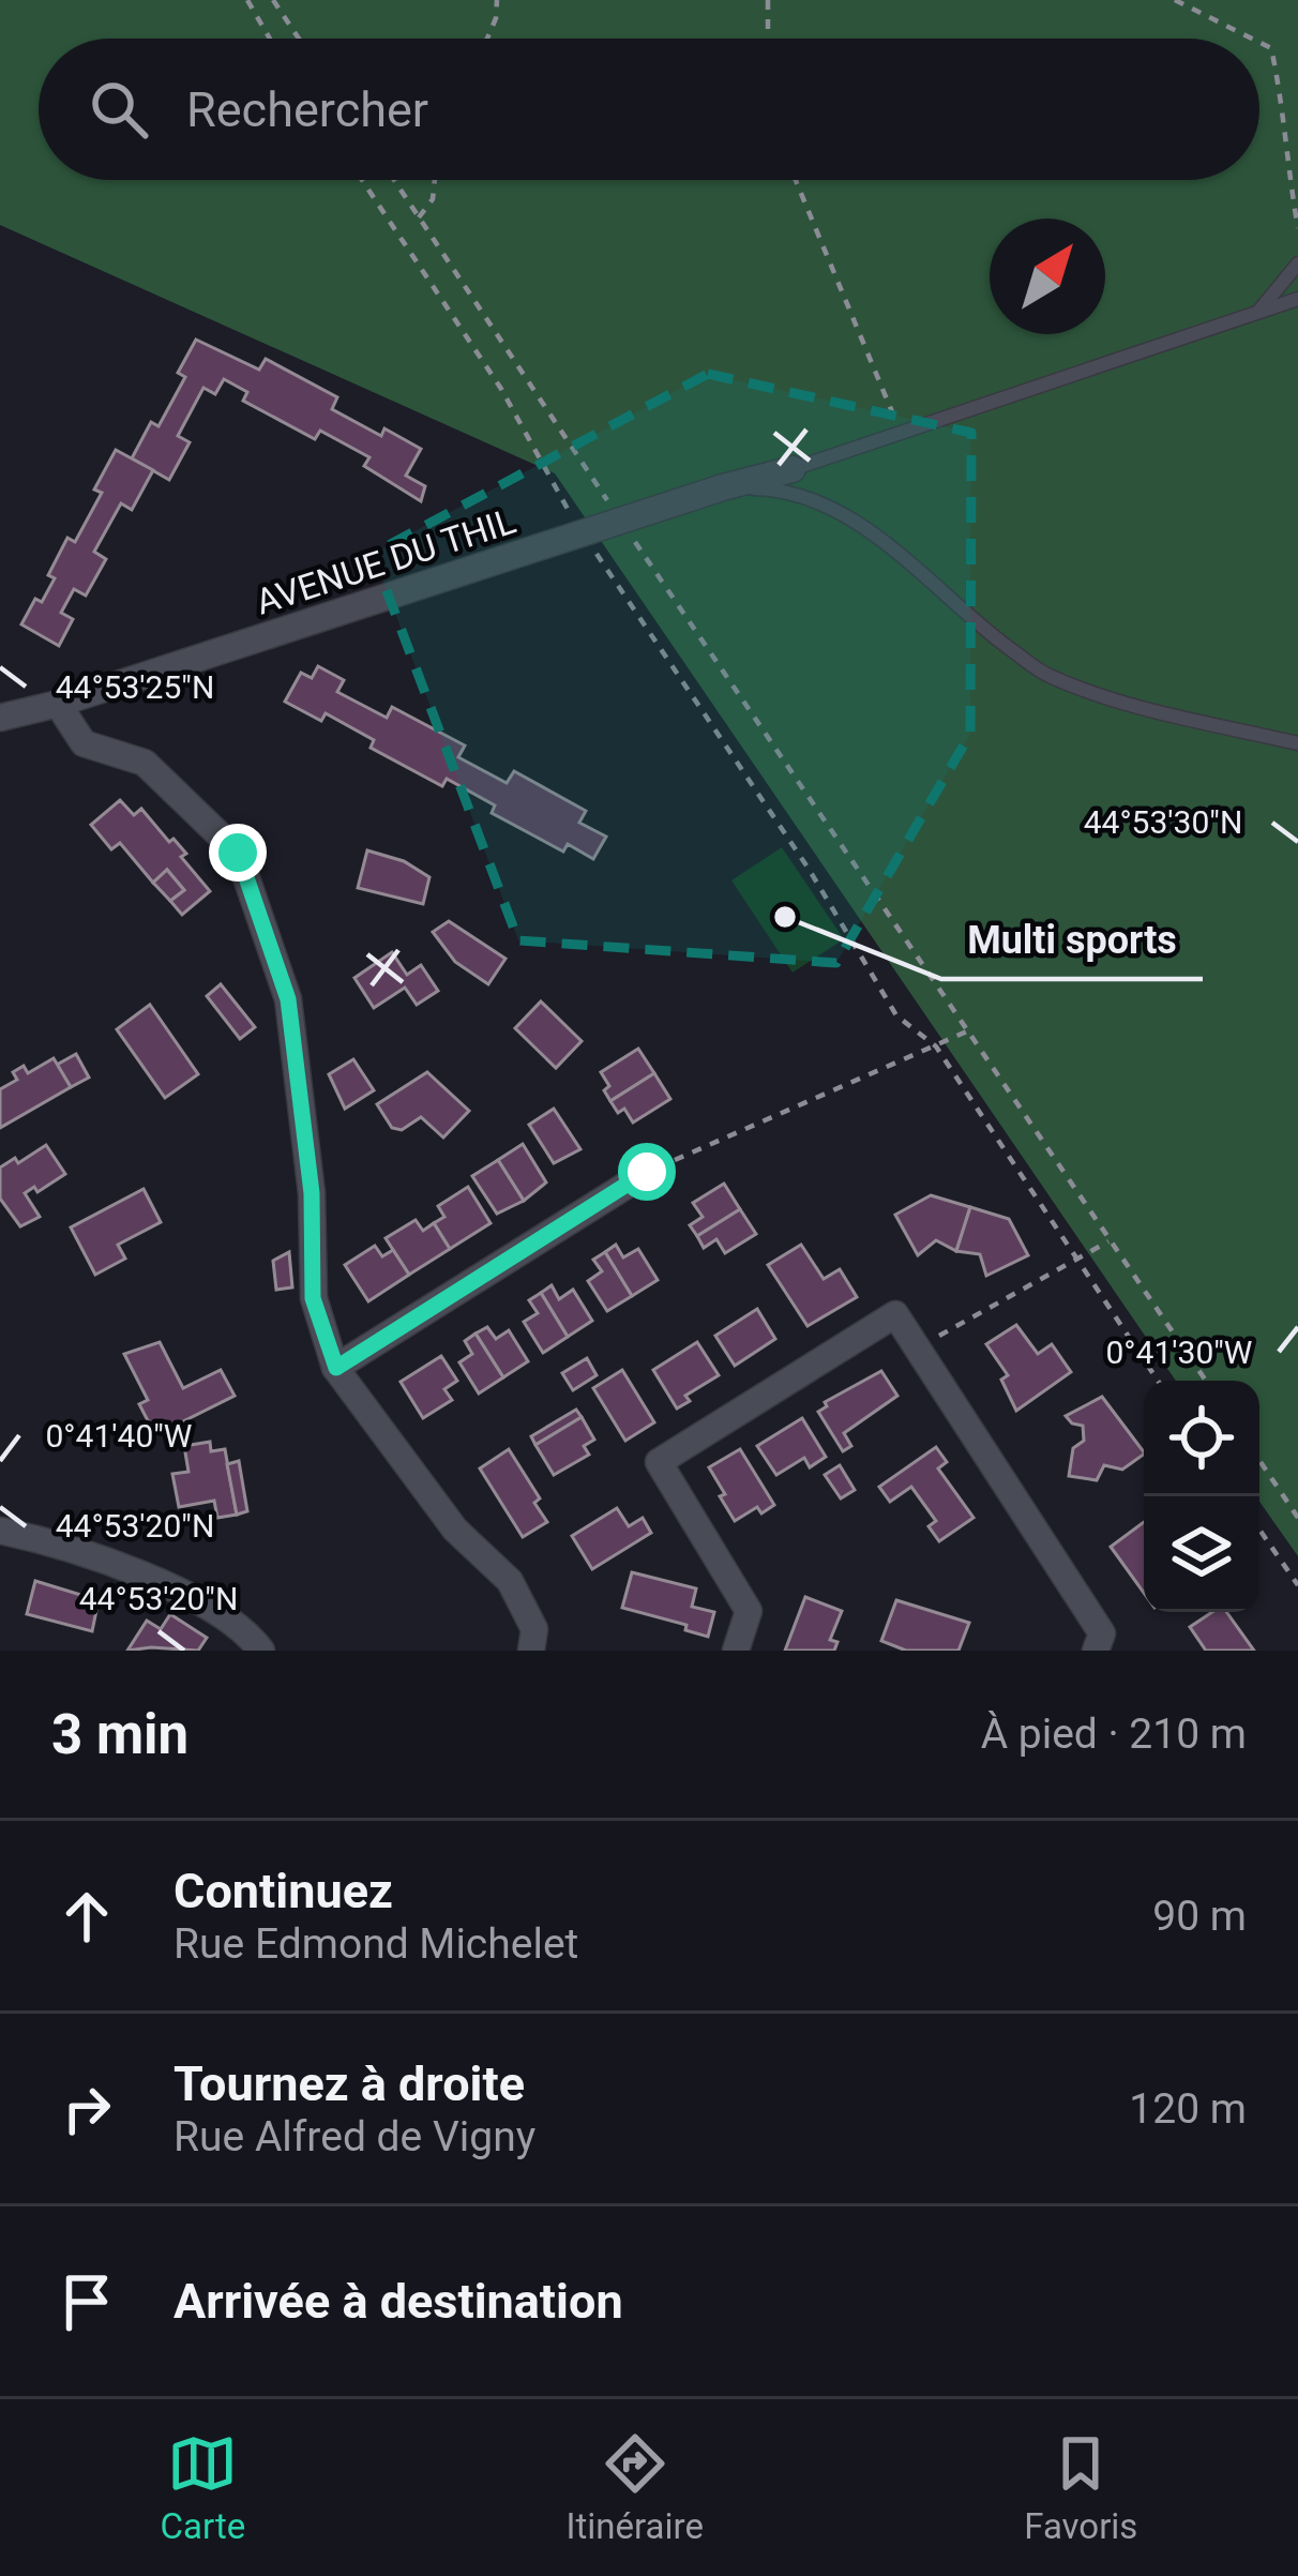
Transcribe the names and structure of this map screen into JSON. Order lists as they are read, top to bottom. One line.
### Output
{"streets":{"street":["AVENUE DU THIL"]},"places":["Multi sports"],"north":"top right","page":{"search":"Rechercher","heading":["3 min","À pied · 210 m"],"list":[["Continuez","Rue Edmond Michelet","90 m"],["Tournez à droite","Rue Alfred de Vigny","120 m"],"Arrivée à destination"],"nav":["Carte","Itinéraire","Favoris"]},"coordinates":["44°53'25\"N","44°53'30\"N","0°41'30\"W","0°41'40\"W","44°53'20\"N"]}
